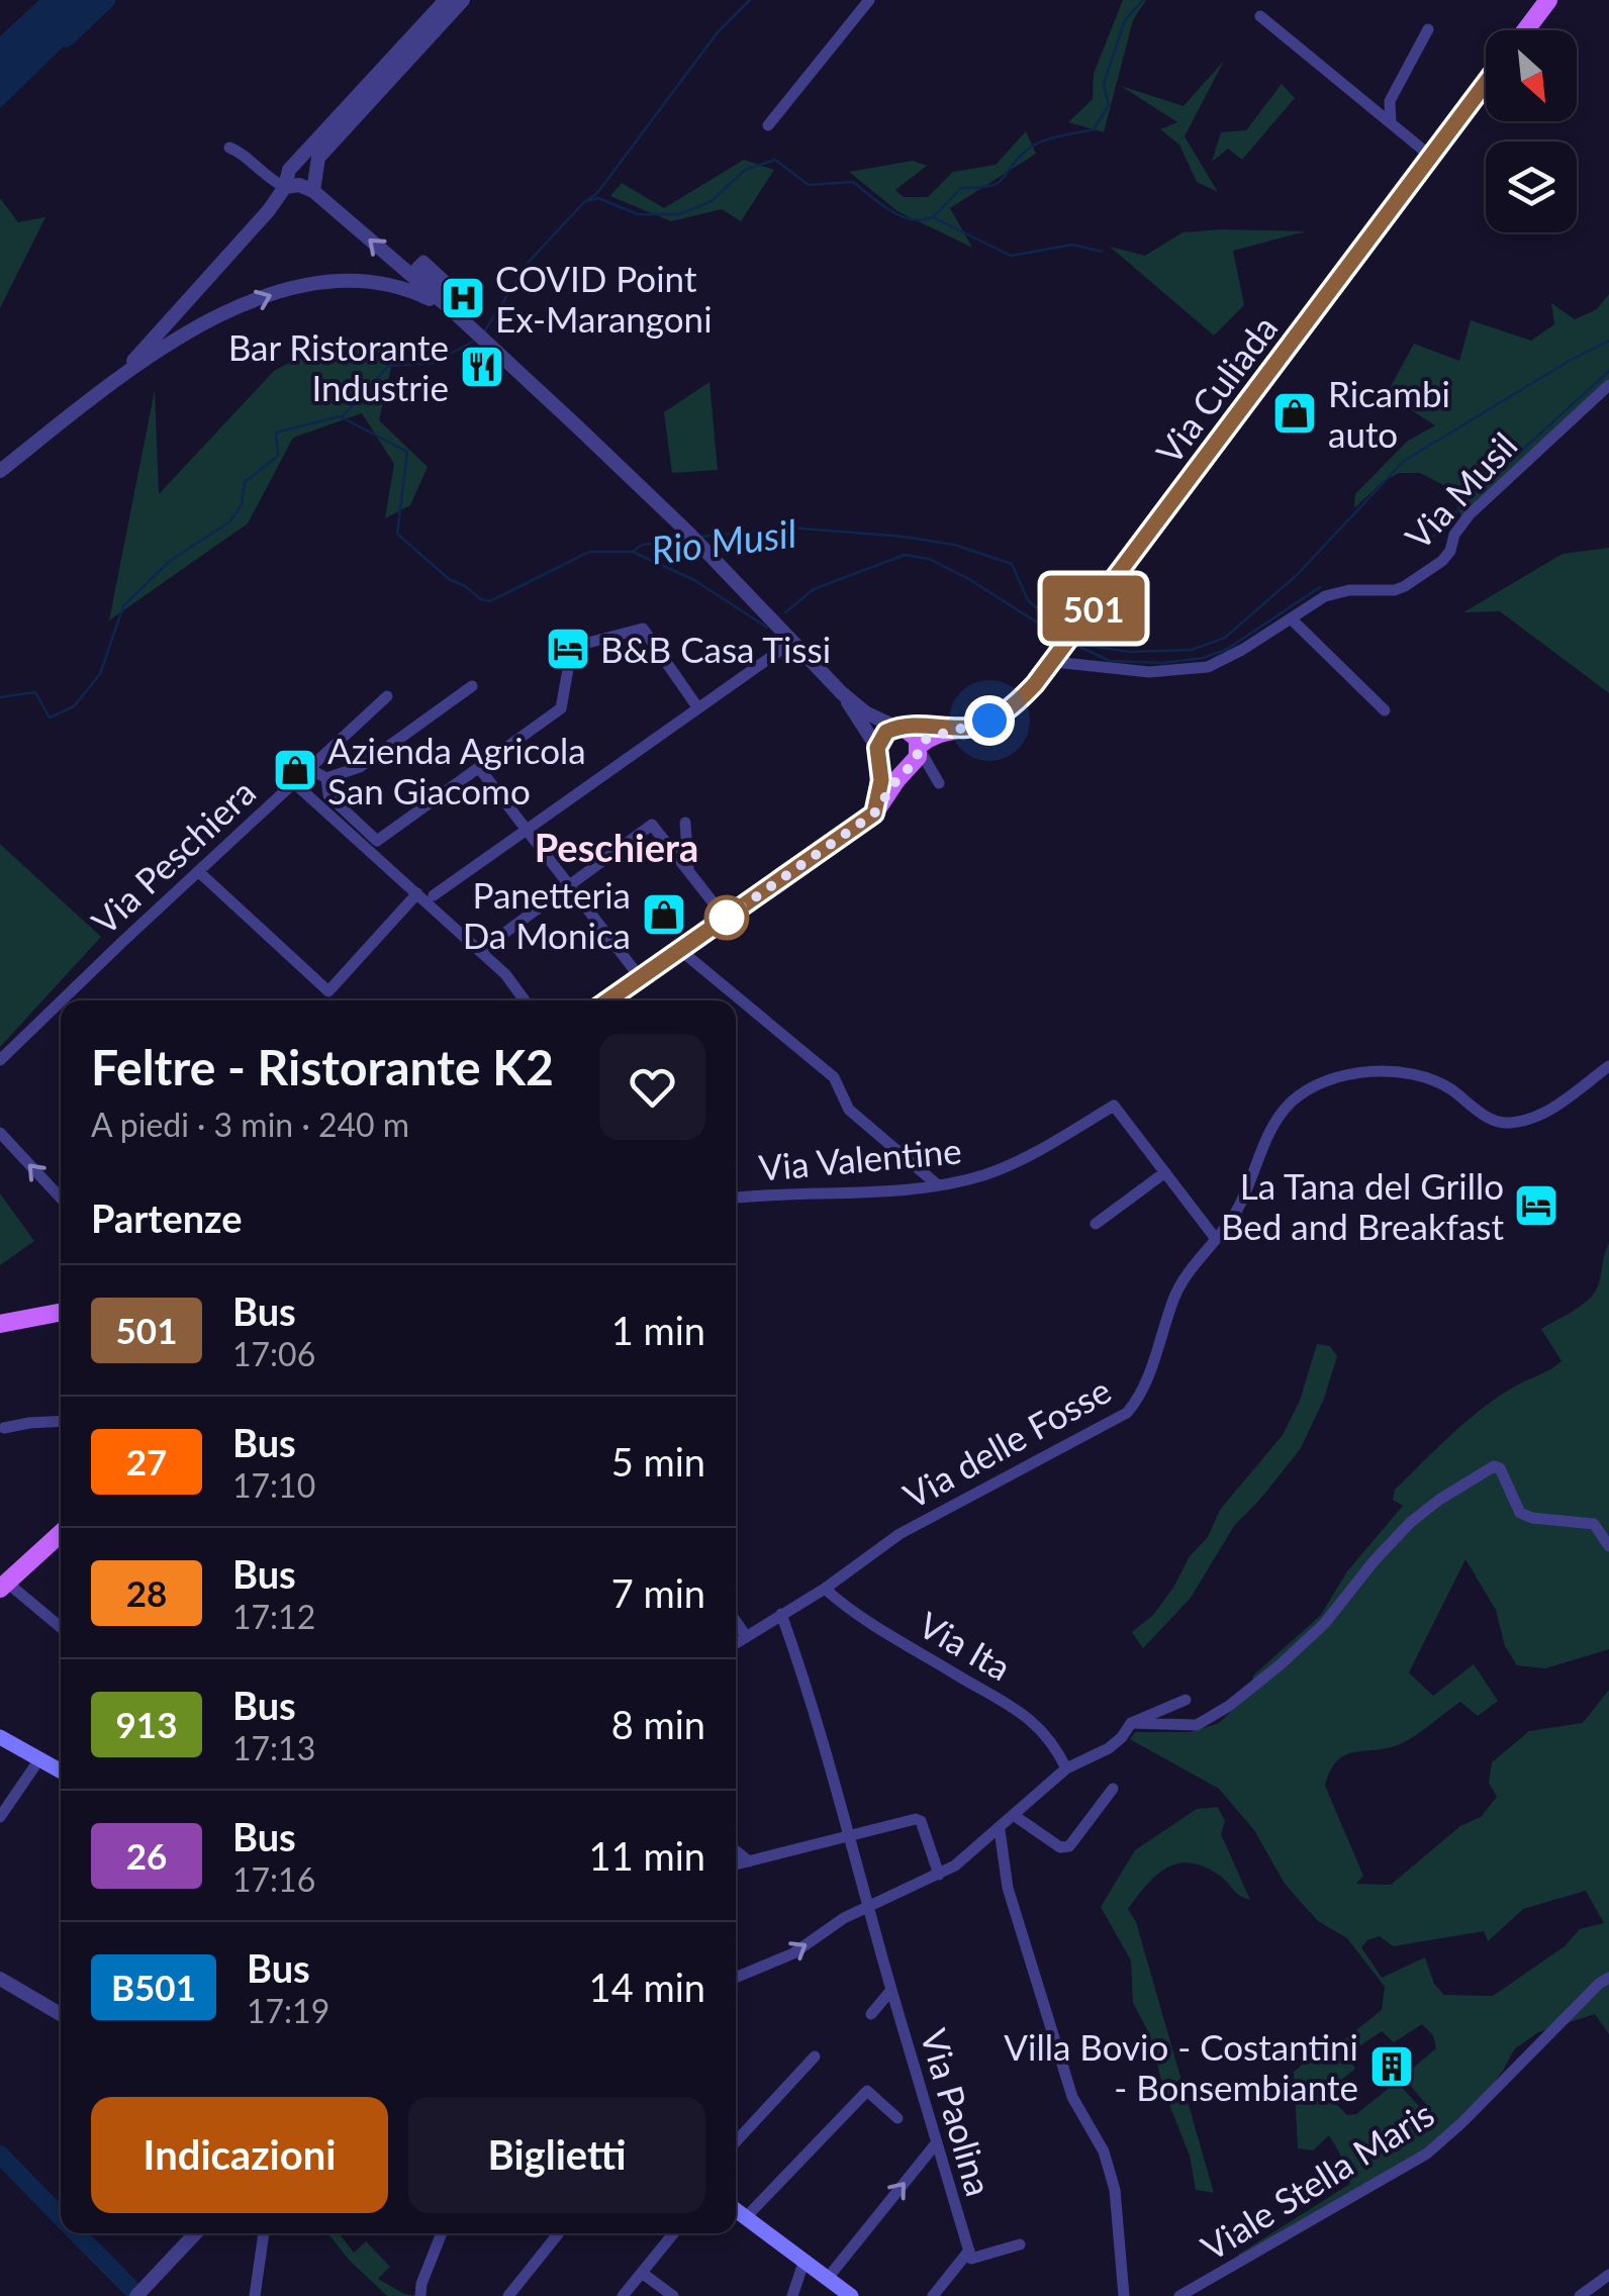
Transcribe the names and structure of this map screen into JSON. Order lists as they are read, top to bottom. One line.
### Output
{"streets":{"main road":["Via Culiada"],"street":["Via Musil","Via Peschiera","Via Valentine","Via delle Fosse","Via Ita","Via Paolina","Viale Stella Maris"]},"crossings":[["Via Culiada","Via Musil"],["Via Valentine","Via delle Fosse"],["Via delle Fosse","Via Ita"],["Via delle Fosse","Via Paolina"]],"districts":["Peschiera"],"water":["Rio Musil"],"places":{"hospital":["COVID Point Ex-Marangoni"],"restaurant":["Bar Ristorante Industrie"],"shop":["Ricambi auto","Azienda Agricola San Giacomo","Panetteria Da Monica"],"hotel":["B&B Casa Tissi","La Tana del Grillo Bed and Breakfast"],"building":["Villa Bovio - Costantini - Bonsembiante"]},"lines":["bus line 501"],"north":"bottom right","page":{"on_map":"501","heading":[["Feltre - Ristorante K2","A piedi · 3 min · 240 m"],"Partenze"],"list":[{"mark":"501","name":"Bus","note":"17:06","value":"1 min"},{"mark":"27","name":"Bus","note":"17:10","value":"5 min"},{"mark":"28","name":"Bus","note":"17:12","value":"7 min"},{"mark":"913","name":"Bus","note":"17:13","value":"8 min"},{"mark":"26","name":"Bus","note":"17:16","value":"11 min"},{"mark":"B501","name":"Bus","note":"17:19","value":"14 min"}],"buttons":["Indicazioni","Biglietti"]}}
